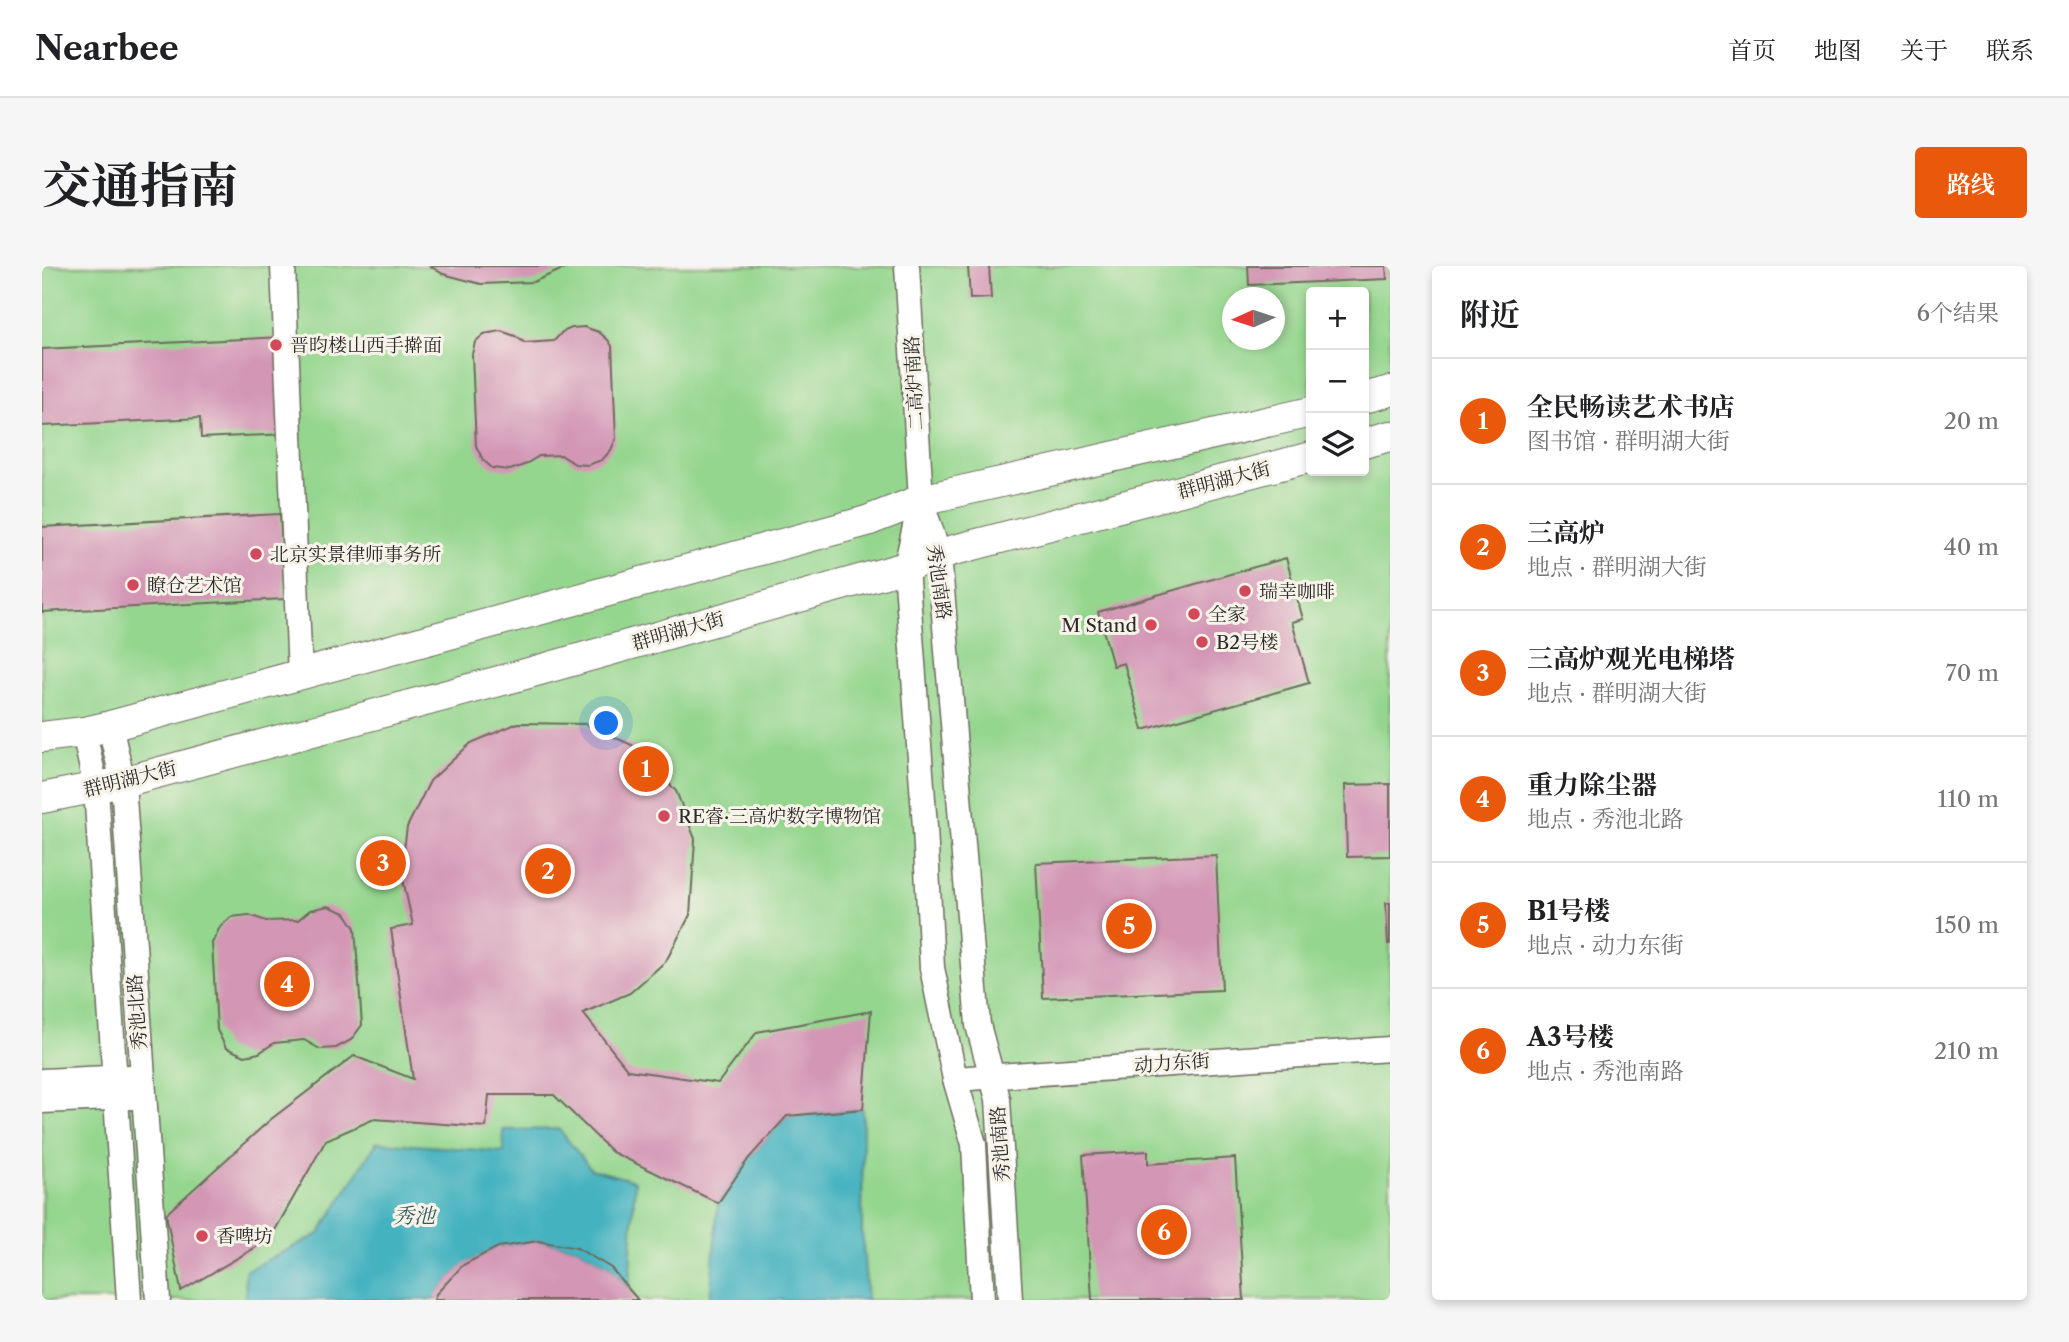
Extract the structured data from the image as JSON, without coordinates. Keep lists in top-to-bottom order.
{
  "streets": {
    "main road": ["群明湖大街"],
    "street": [
      "二高炉南路",
      "秀池南路",
      "秀池北路",
      "动力东街"
    ]
  },
  "crossings": [
    ["二高炉南路", "秀池南路"],
    ["群明湖大街", "秀池南路"],
    ["群明湖大街", "秀池北路"],
    ["秀池南路", "动力东街"]
  ],
  "water": ["秀池"],
  "places": [
    "晋昀楼山西手擀面",
    "北京实景律师事务所",
    "瞭仓艺术馆",
    "瑞幸咖啡",
    "全家",
    "M Stand",
    "B2号楼",
    "RE睿·三高炉数字博物馆",
    "香啤坊"
  ],
  "north": "left",
  "page": {
    "header": "Nearbee",
    "nav": [
      "首页",
      "地图",
      "关于",
      "联系"
    ],
    "title": "交通指南",
    "buttons": "路线",
    "heading": ["附近", "6个结果"],
    "map_buttons": ["+", "−"],
    "list": [
      {
        "mark": "1",
        "name": "全民畅读艺术书店",
        "note": "图书馆 · 群明湖大街",
        "value": "20 m"
      },
      {
        "mark": "2",
        "name": "三高炉",
        "note": "地点 · 群明湖大街",
        "value": "40 m"
      },
      {
        "mark": "3",
        "name": "三高炉观光电梯塔",
        "note": "地点 · 群明湖大街",
        "value": "70 m"
      },
      {
        "mark": "4",
        "name": "重力除尘器",
        "note": "地点 · 秀池北路",
        "value": "110 m"
      },
      {
        "mark": "5",
        "name": "B1号楼",
        "note": "地点 · 动力东街",
        "value": "150 m"
      },
      {
        "mark": "6",
        "name": "A3号楼",
        "note": "地点 · 秀池南路",
        "value": "210 m"
      }
    ],
    "pins": [
      "1",
      "3",
      "2",
      "5",
      "4",
      "6"
    ]
  }
}
